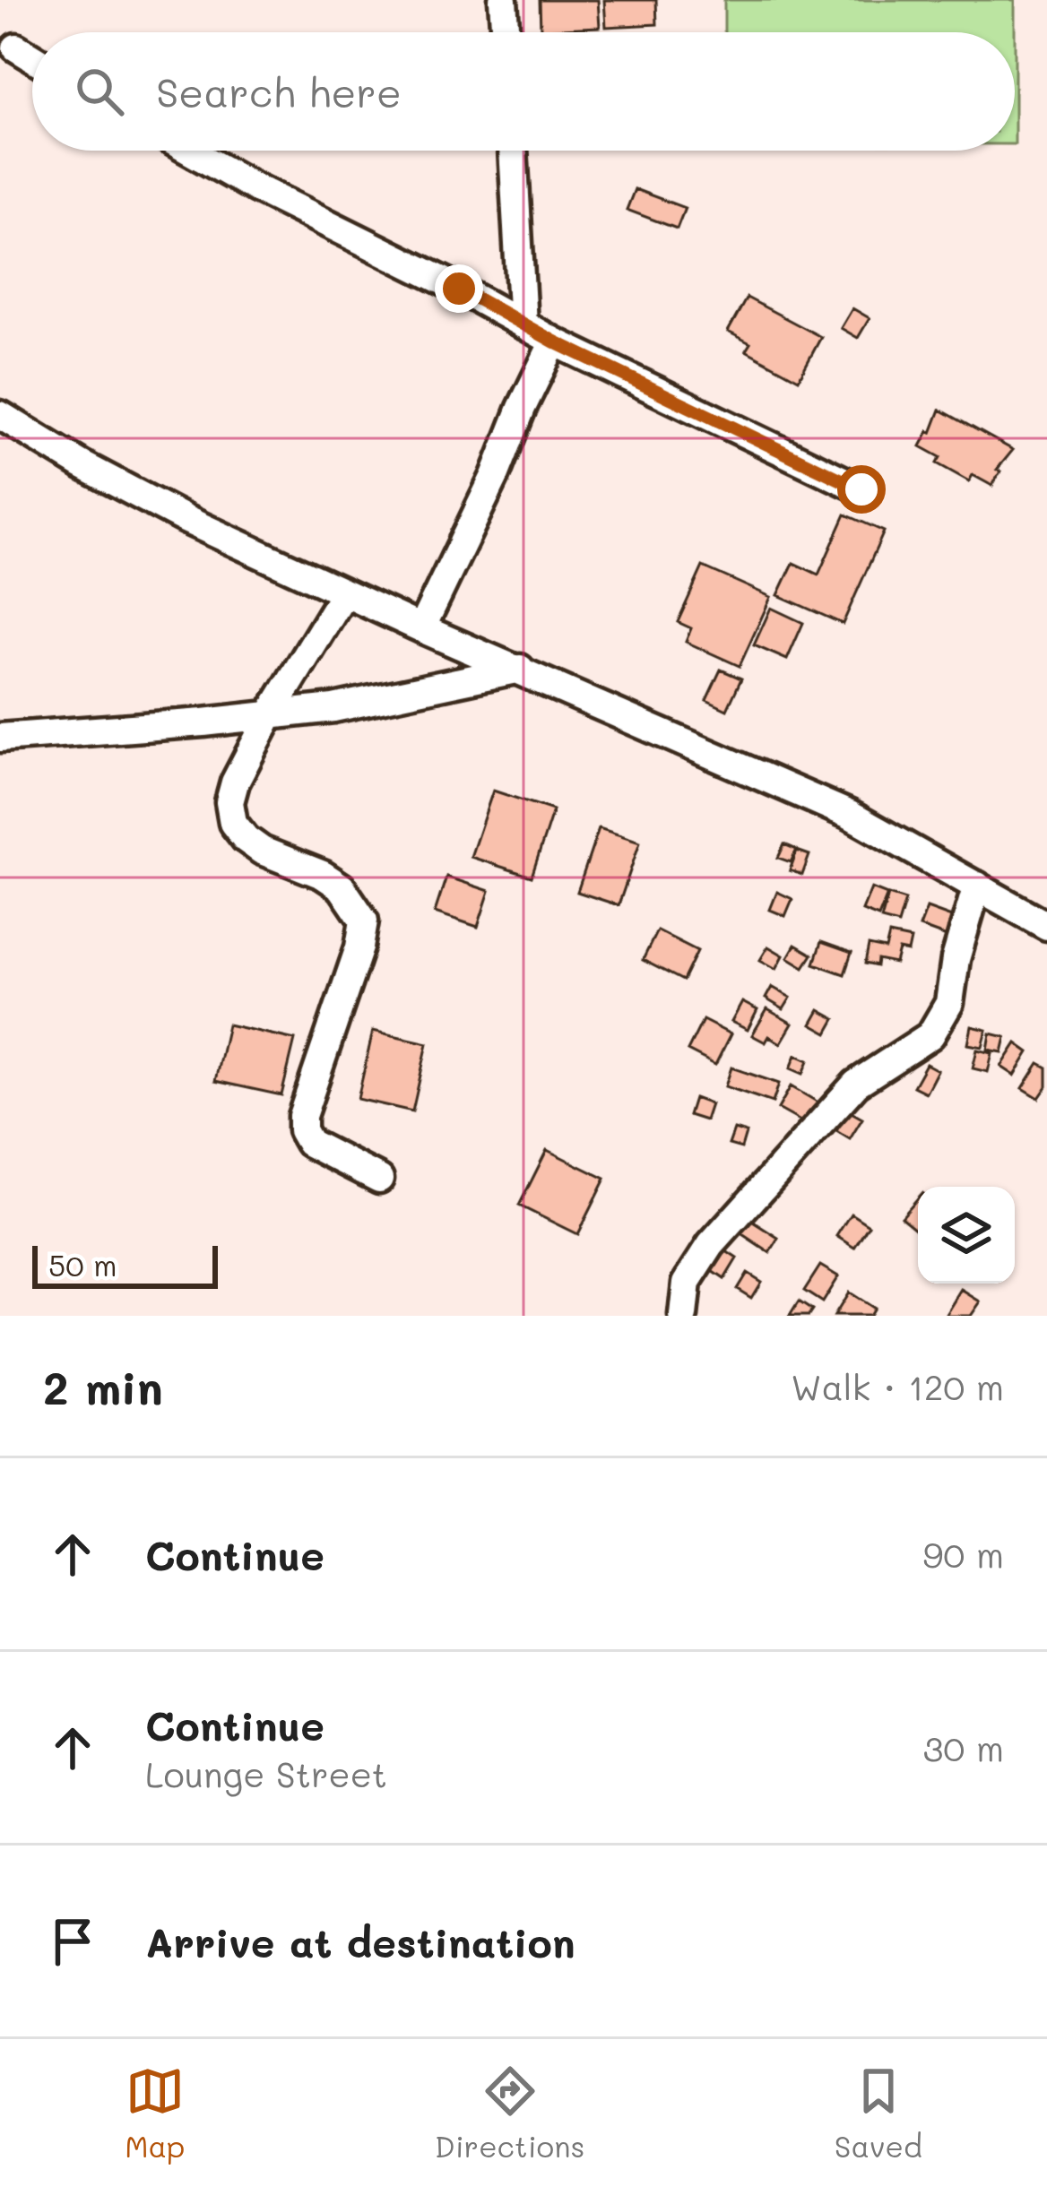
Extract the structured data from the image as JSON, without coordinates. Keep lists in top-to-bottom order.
{
  "scale_bar": "50 m",
  "page": {
    "search": "Search here",
    "scale": "50 m",
    "heading": ["2 min", "Walk · 120 m"],
    "list": [
      ["Continue", "90 m"],
      ["Continue", "Lounge Street", "30 m"],
      "Arrive at destination"
    ],
    "nav": ["Map", "Directions", "Saved"]
  }
}
